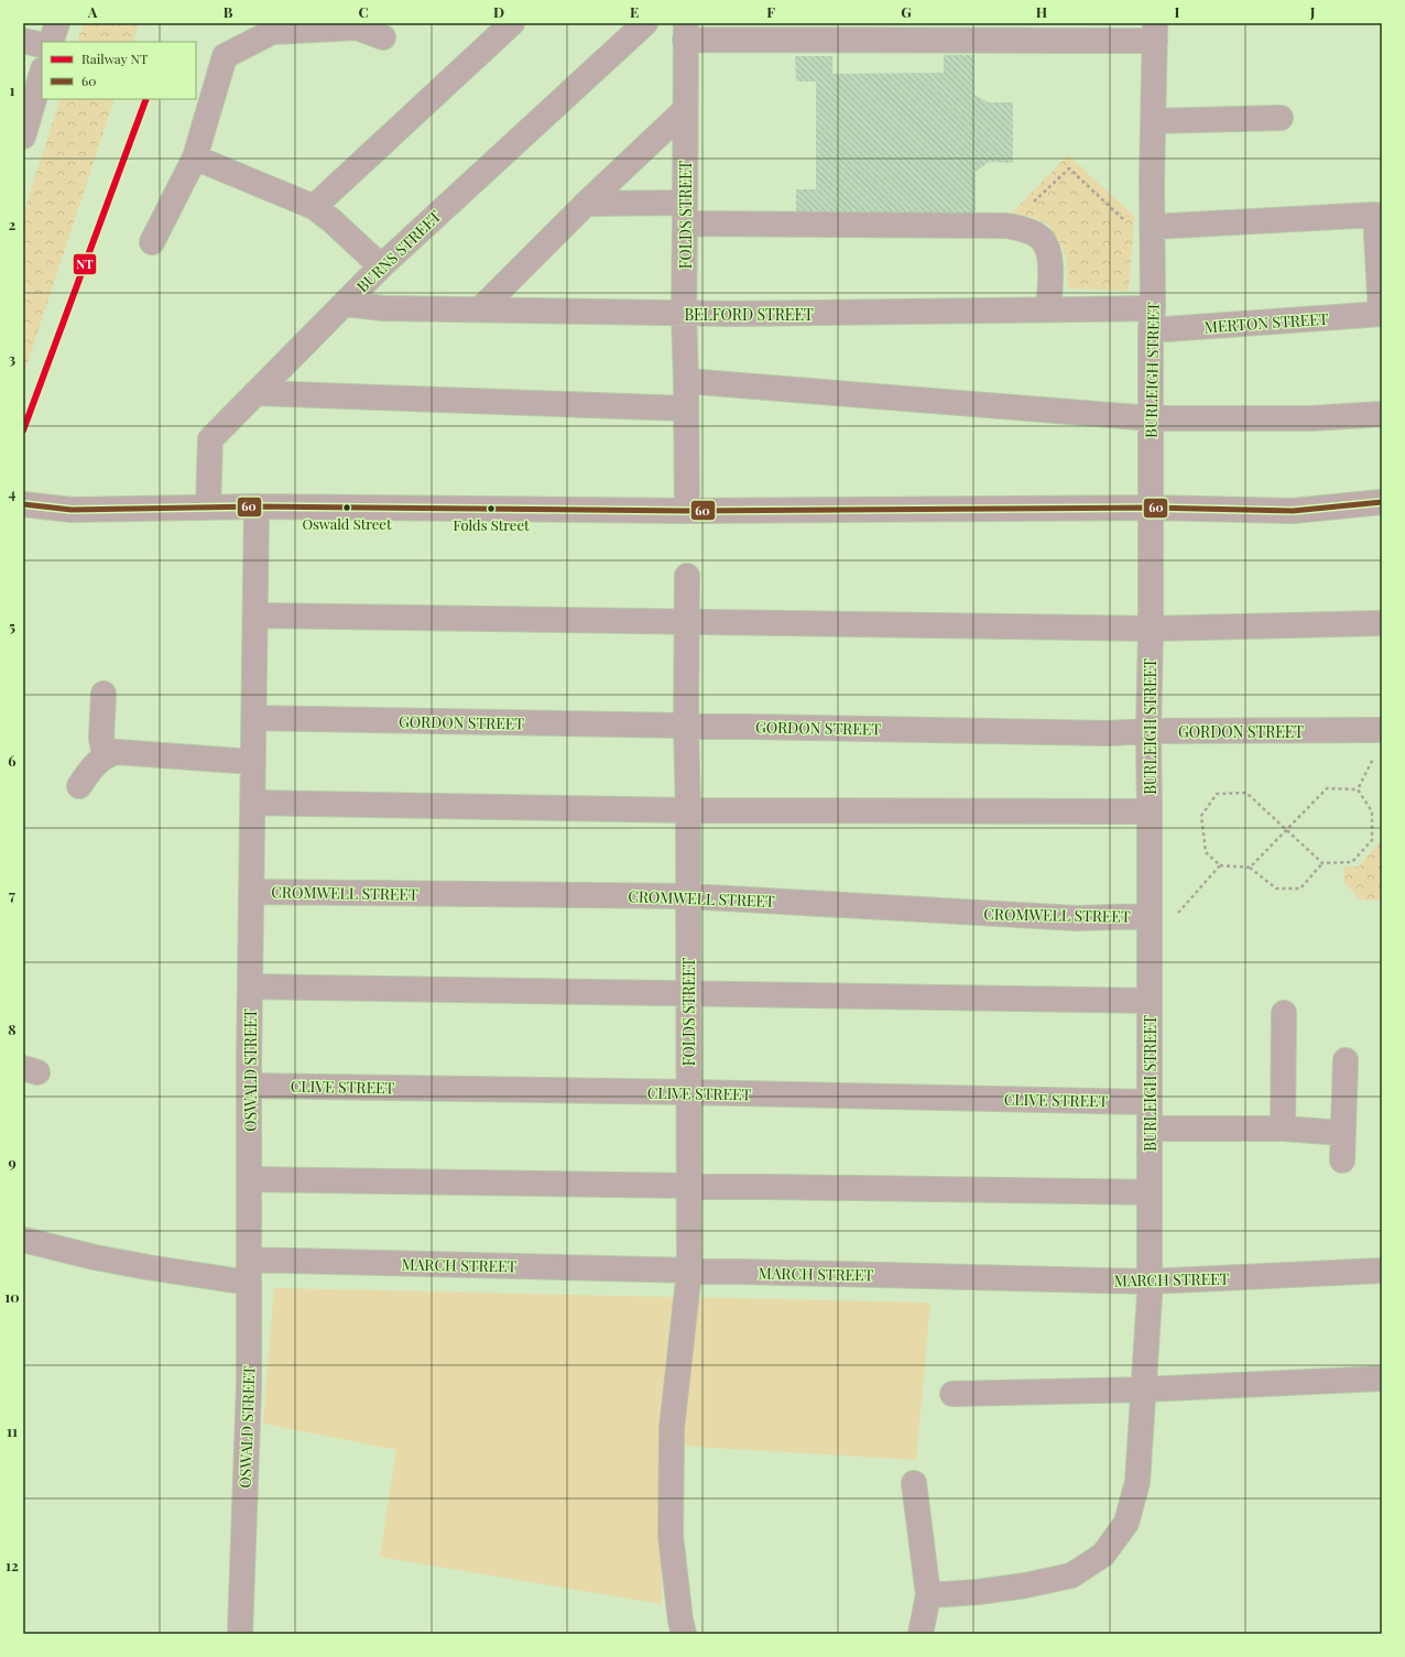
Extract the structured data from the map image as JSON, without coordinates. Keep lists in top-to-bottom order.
{
  "streets": {
    "street": [
      "FOLDS STREET",
      "BURNS STREET",
      "BELFORD STREET",
      "MERTON STREET",
      "BURLEIGH STREET",
      "GORDON STREET",
      "CROMWELL STREET",
      "OSWALD STREET",
      "CLIVE STREET",
      "MARCH STREET"
    ]
  },
  "crossings": [
    ["FOLDS STREET", "BELFORD STREET"],
    ["FOLDS STREET", "GORDON STREET"],
    ["FOLDS STREET", "CROMWELL STREET"],
    ["FOLDS STREET", "CLIVE STREET"],
    ["FOLDS STREET", "MARCH STREET"],
    ["BURNS STREET", "BELFORD STREET"],
    ["BELFORD STREET", "MERTON STREET"],
    ["BELFORD STREET", "BURLEIGH STREET"],
    ["MERTON STREET", "BURLEIGH STREET"],
    ["BURLEIGH STREET", "GORDON STREET"],
    ["BURLEIGH STREET", "CROMWELL STREET"],
    ["BURLEIGH STREET", "CLIVE STREET"],
    ["BURLEIGH STREET", "MARCH STREET"],
    ["GORDON STREET", "OSWALD STREET"],
    ["CROMWELL STREET", "OSWALD STREET"],
    ["OSWALD STREET", "CLIVE STREET"],
    ["OSWALD STREET", "MARCH STREET"]
  ],
  "places": ["Oswald Street", "Folds Street"],
  "lines": ["rail line NT", "transit line 60"],
  "legend": ["Railway NT", "60"],
  "grid": {
    "columns": [
      "A",
      "B",
      "C",
      "D",
      "E",
      "F",
      "G",
      "H",
      "I",
      "J"
    ],
    "rows": [
      "1",
      "2",
      "3",
      "4",
      "5",
      "6",
      "7",
      "8",
      "9",
      "10",
      "11",
      "12"
    ]
  }
}
